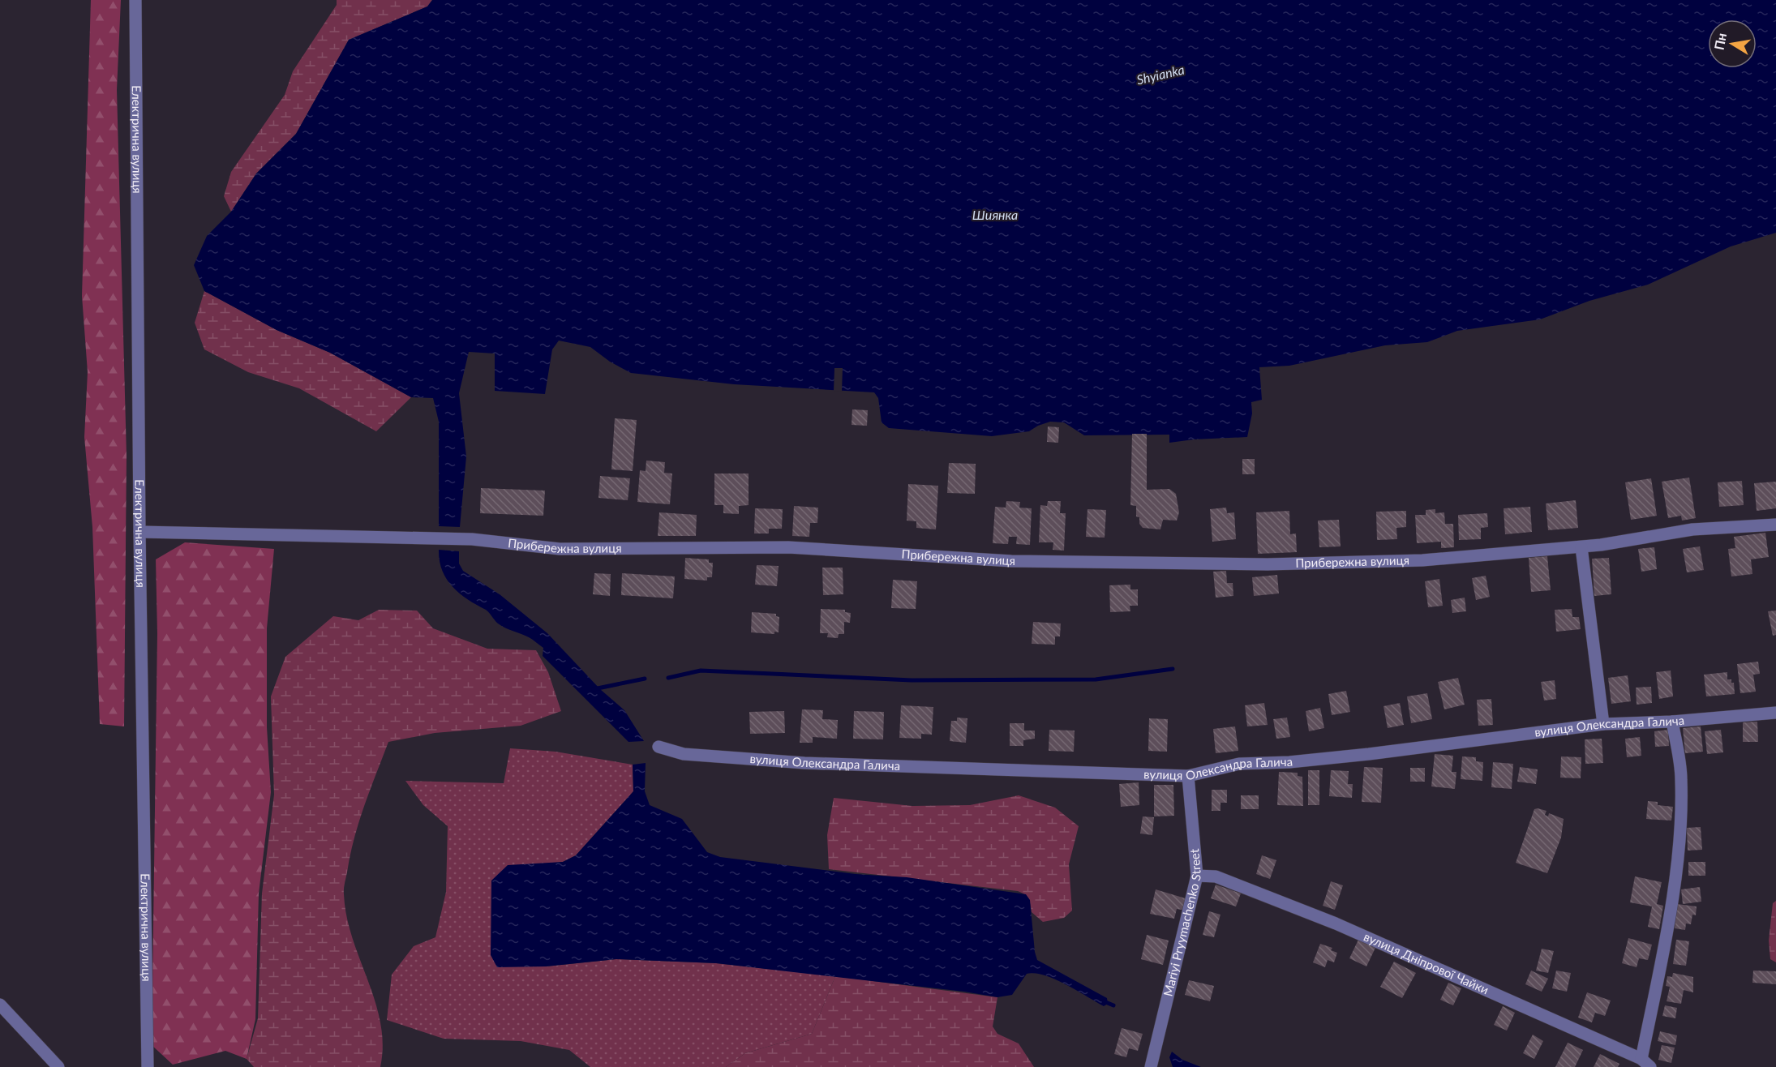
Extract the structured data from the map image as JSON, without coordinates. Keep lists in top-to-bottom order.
{
  "streets": {
    "street": [
      "Електрична вулиця",
      "Прибережна вулиця",
      "вулиця Олександра Галича",
      "Mariyi Pryymachenko Street",
      "вулиця Дніпрової Чайки"
    ]
  },
  "crossings": [
    ["Електрична вулиця", "Прибережна вулиця"],
    ["вулиця Олександра Галича", "Mariyi Pryymachenko Street"],
    ["Mariyi Pryymachenko Street", "вулиця Дніпрової Чайки"]
  ],
  "water": ["Shyianka", "Шиянка"],
  "north": "left"
}
